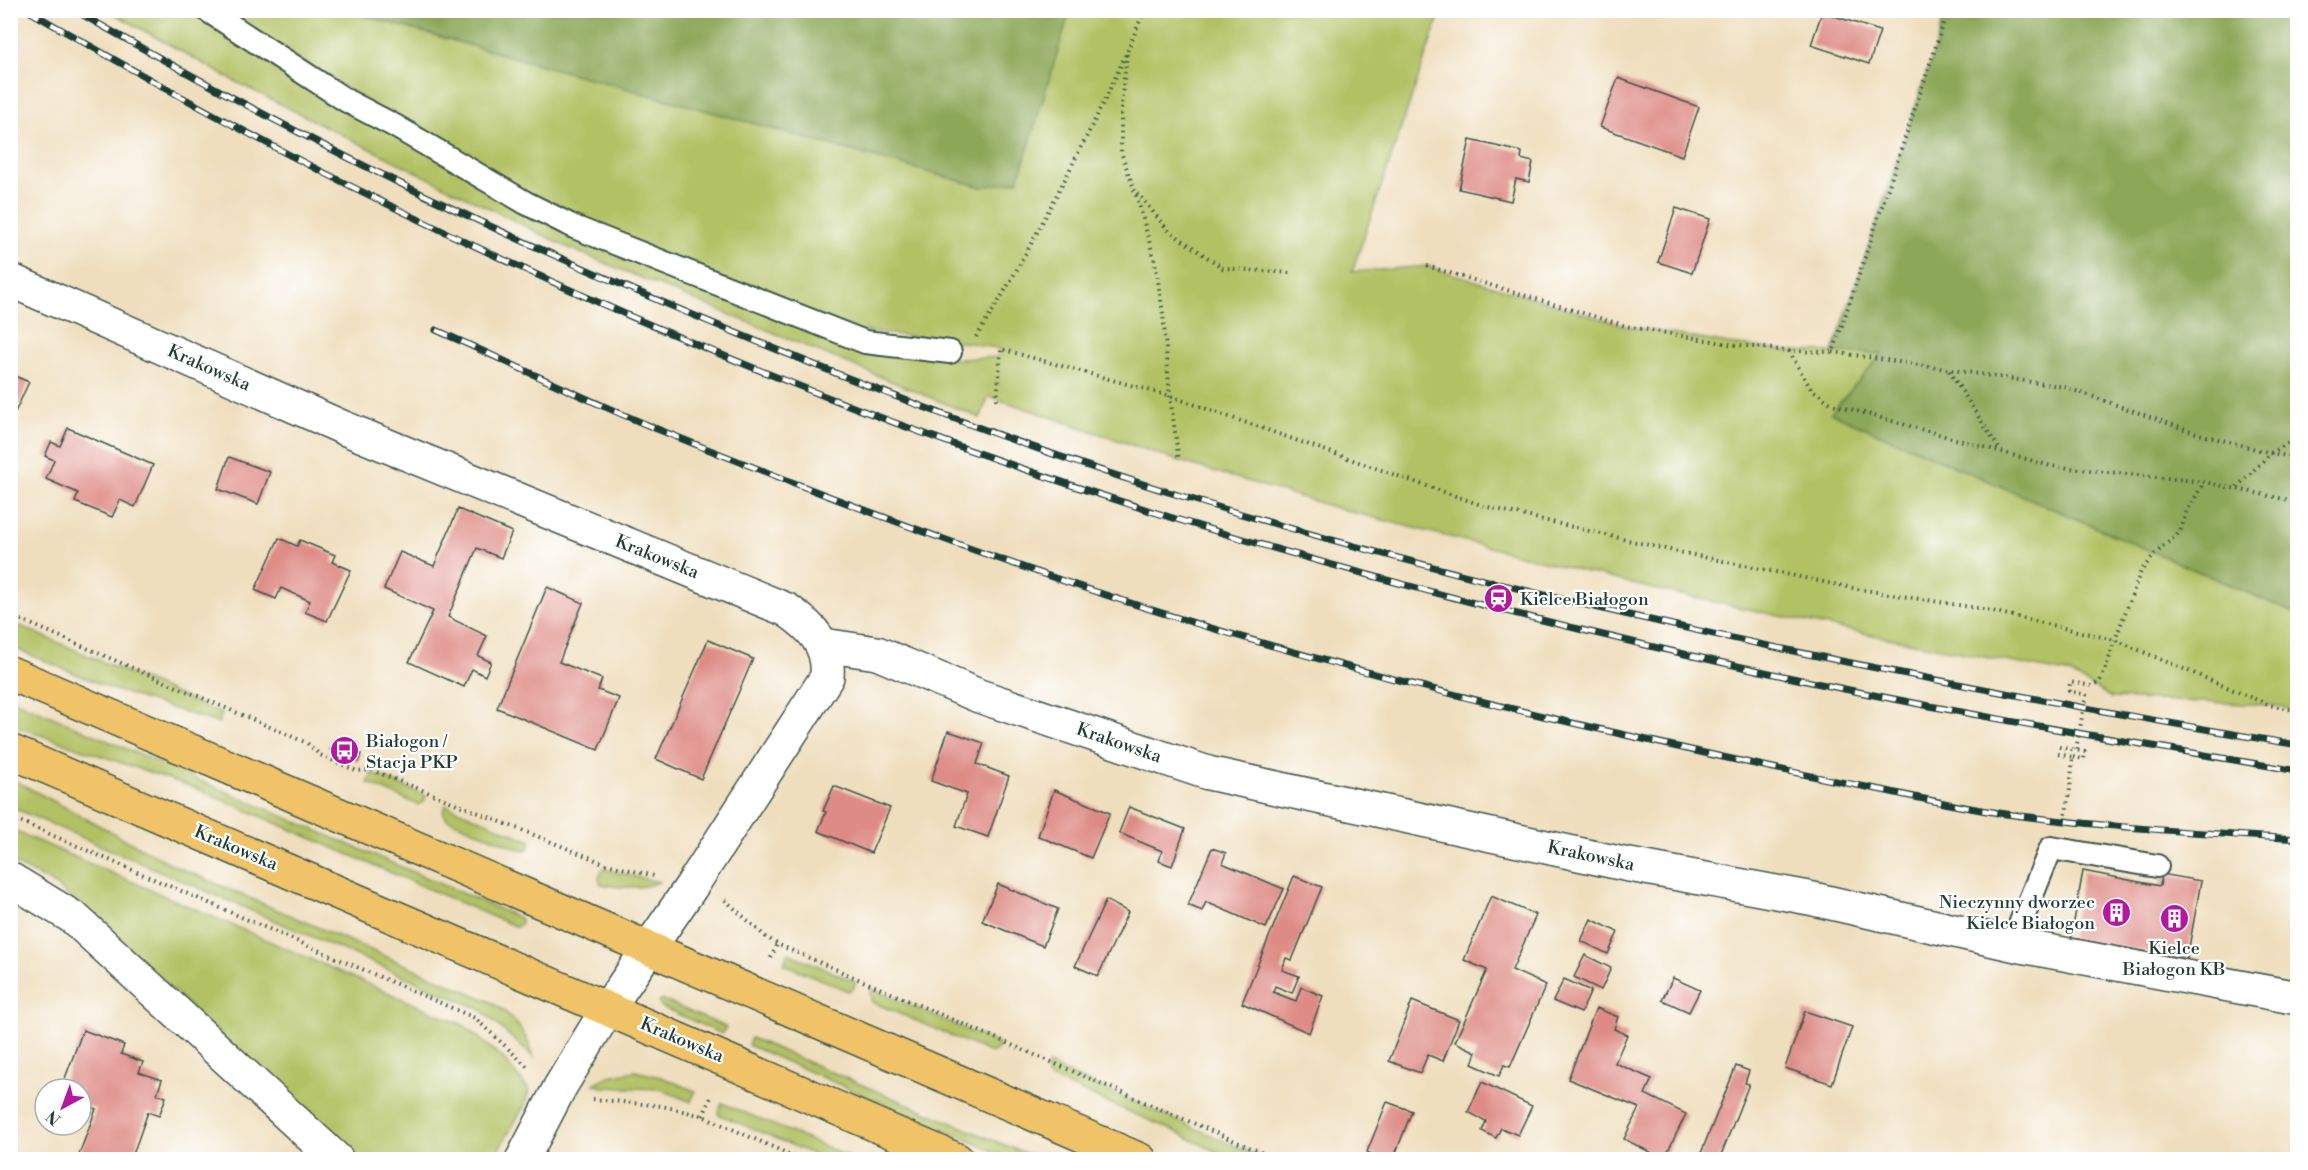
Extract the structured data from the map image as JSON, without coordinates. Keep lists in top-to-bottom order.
{
  "streets": {
    "main road": ["Krakowska"]
  },
  "places": {
    "station": ["Kielce Białogon"],
    "bus stop": ["Białogon / Stacja PKP"],
    "building": ["Nieczynny dworzec Kielce Białogon", "Kielce Białogon KB"]
  },
  "north": "bottom left"
}
